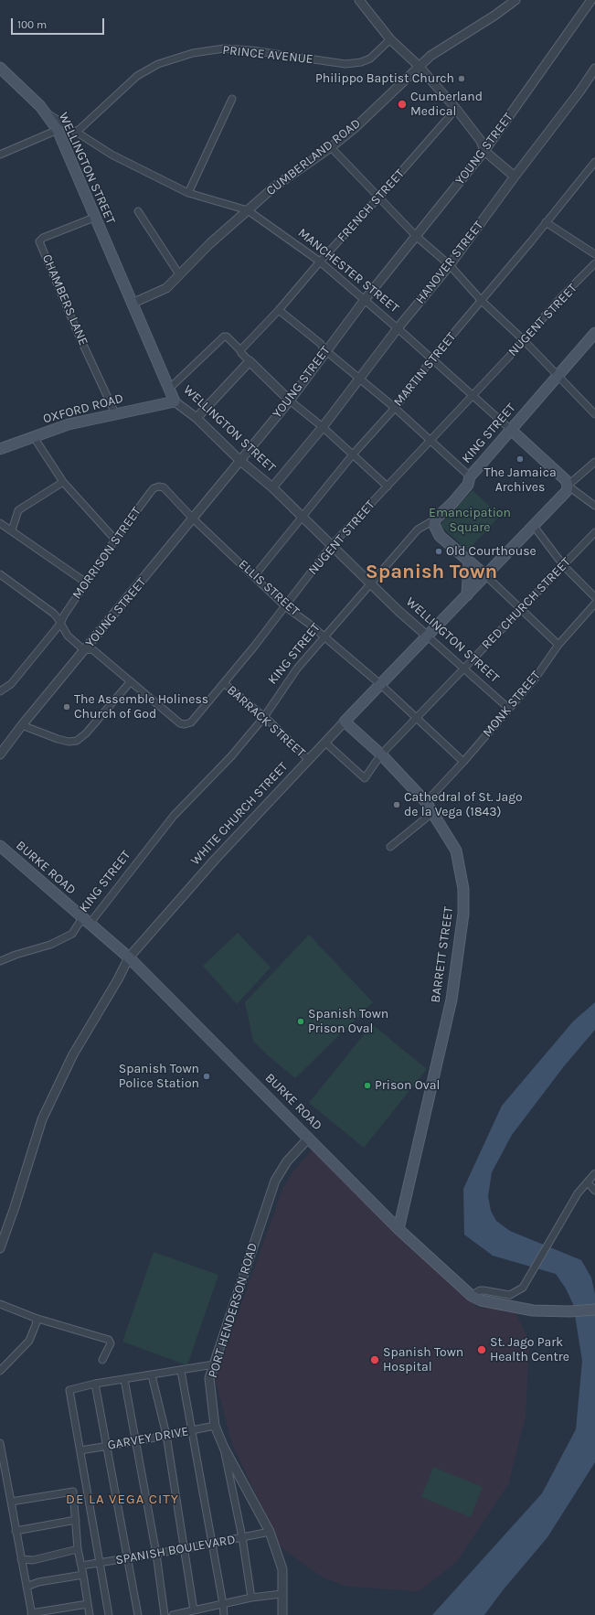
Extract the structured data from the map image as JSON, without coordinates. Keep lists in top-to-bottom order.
{
  "streets": {
    "main road": [
      "WELLINGTON STREET",
      "MANCHESTER STREET",
      "OXFORD ROAD",
      "KING STREET",
      "WHITE CHURCH STREET",
      "BURKE ROAD",
      "BARRETT STREET"
    ],
    "street": [
      "PRINCE AVENUE",
      "YOUNG STREET",
      "CUMBERLAND ROAD",
      "FRENCH STREET",
      "HANOVER STREET",
      "CHAMBERS LANE",
      "NUGENT STREET",
      "MARTIN STREET",
      "MORRISON STREET",
      "ELLIS STREET",
      "RED CHURCH STREET",
      "MONK STREET",
      "BARRACK STREET",
      "PORT HENDERSON ROAD",
      "GARVEY DRIVE",
      "SPANISH BOULEVARD"
    ]
  },
  "crossings": [
    ["PRINCE AVENUE", "MANCHESTER STREET"],
    ["YOUNG STREET", "WELLINGTON STREET"],
    ["YOUNG STREET", "MANCHESTER STREET"],
    ["YOUNG STREET", "NUGENT STREET"],
    ["YOUNG STREET", "ELLIS STREET"],
    ["CUMBERLAND ROAD", "WELLINGTON STREET"],
    ["CUMBERLAND ROAD", "MANCHESTER STREET"],
    ["WELLINGTON STREET", "HANOVER STREET"],
    ["WELLINGTON STREET", "MANCHESTER STREET"],
    ["WELLINGTON STREET", "CHAMBERS LANE"],
    ["WELLINGTON STREET", "NUGENT STREET"],
    ["WELLINGTON STREET", "MARTIN STREET"],
    ["WELLINGTON STREET", "OXFORD ROAD"],
    ["WELLINGTON STREET", "KING STREET"],
    ["WELLINGTON STREET", "RED CHURCH STREET"],
    ["WELLINGTON STREET", "MONK STREET"],
    ["WELLINGTON STREET", "WHITE CHURCH STREET"],
    ["FRENCH STREET", "MANCHESTER STREET"],
    ["HANOVER STREET", "MANCHESTER STREET"],
    ["MANCHESTER STREET", "NUGENT STREET"],
    ["MANCHESTER STREET", "MARTIN STREET"],
    ["MANCHESTER STREET", "KING STREET"],
    ["MANCHESTER STREET", "WHITE CHURCH STREET"],
    ["CHAMBERS LANE", "OXFORD ROAD"],
    ["NUGENT STREET", "ELLIS STREET"],
    ["NUGENT STREET", "BARRACK STREET"],
    ["MARTIN STREET", "ELLIS STREET"],
    ["KING STREET", "ELLIS STREET"],
    ["KING STREET", "BARRACK STREET"],
    ["KING STREET", "BURKE ROAD"],
    ["MORRISON STREET", "ELLIS STREET"],
    ["ELLIS STREET", "RED CHURCH STREET"],
    ["ELLIS STREET", "MONK STREET"],
    ["ELLIS STREET", "WHITE CHURCH STREET"],
    ["RED CHURCH STREET", "WHITE CHURCH STREET"],
    ["RED CHURCH STREET", "BARRETT STREET"],
    ["MONK STREET", "BARRETT STREET"],
    ["BARRACK STREET", "WHITE CHURCH STREET"],
    ["WHITE CHURCH STREET", "BURKE ROAD"],
    ["WHITE CHURCH STREET", "BARRETT STREET"],
    ["BURKE ROAD", "BARRETT STREET"],
    ["BURKE ROAD", "PORT HENDERSON ROAD"],
    ["PORT HENDERSON ROAD", "GARVEY DRIVE"],
    ["PORT HENDERSON ROAD", "SPANISH BOULEVARD"]
  ],
  "districts": ["Spanish Town", "DE LA VEGA CITY"],
  "parks": ["Emancipation Square"],
  "places": [
    "Philippo Baptist Church",
    "Cumberland Medical",
    "The Jamaica Archives",
    "Old Courthouse",
    "The Assemble Holiness Church of God",
    "Cathedral of St. Jago de la Vega (1843)",
    "Spanish Town Prison Oval",
    "Spanish Town Police Station",
    "Prison Oval",
    "St. Jago Park Health Centre",
    "Spanish Town Hospital"
  ],
  "scale_bar": "100 m"
}
